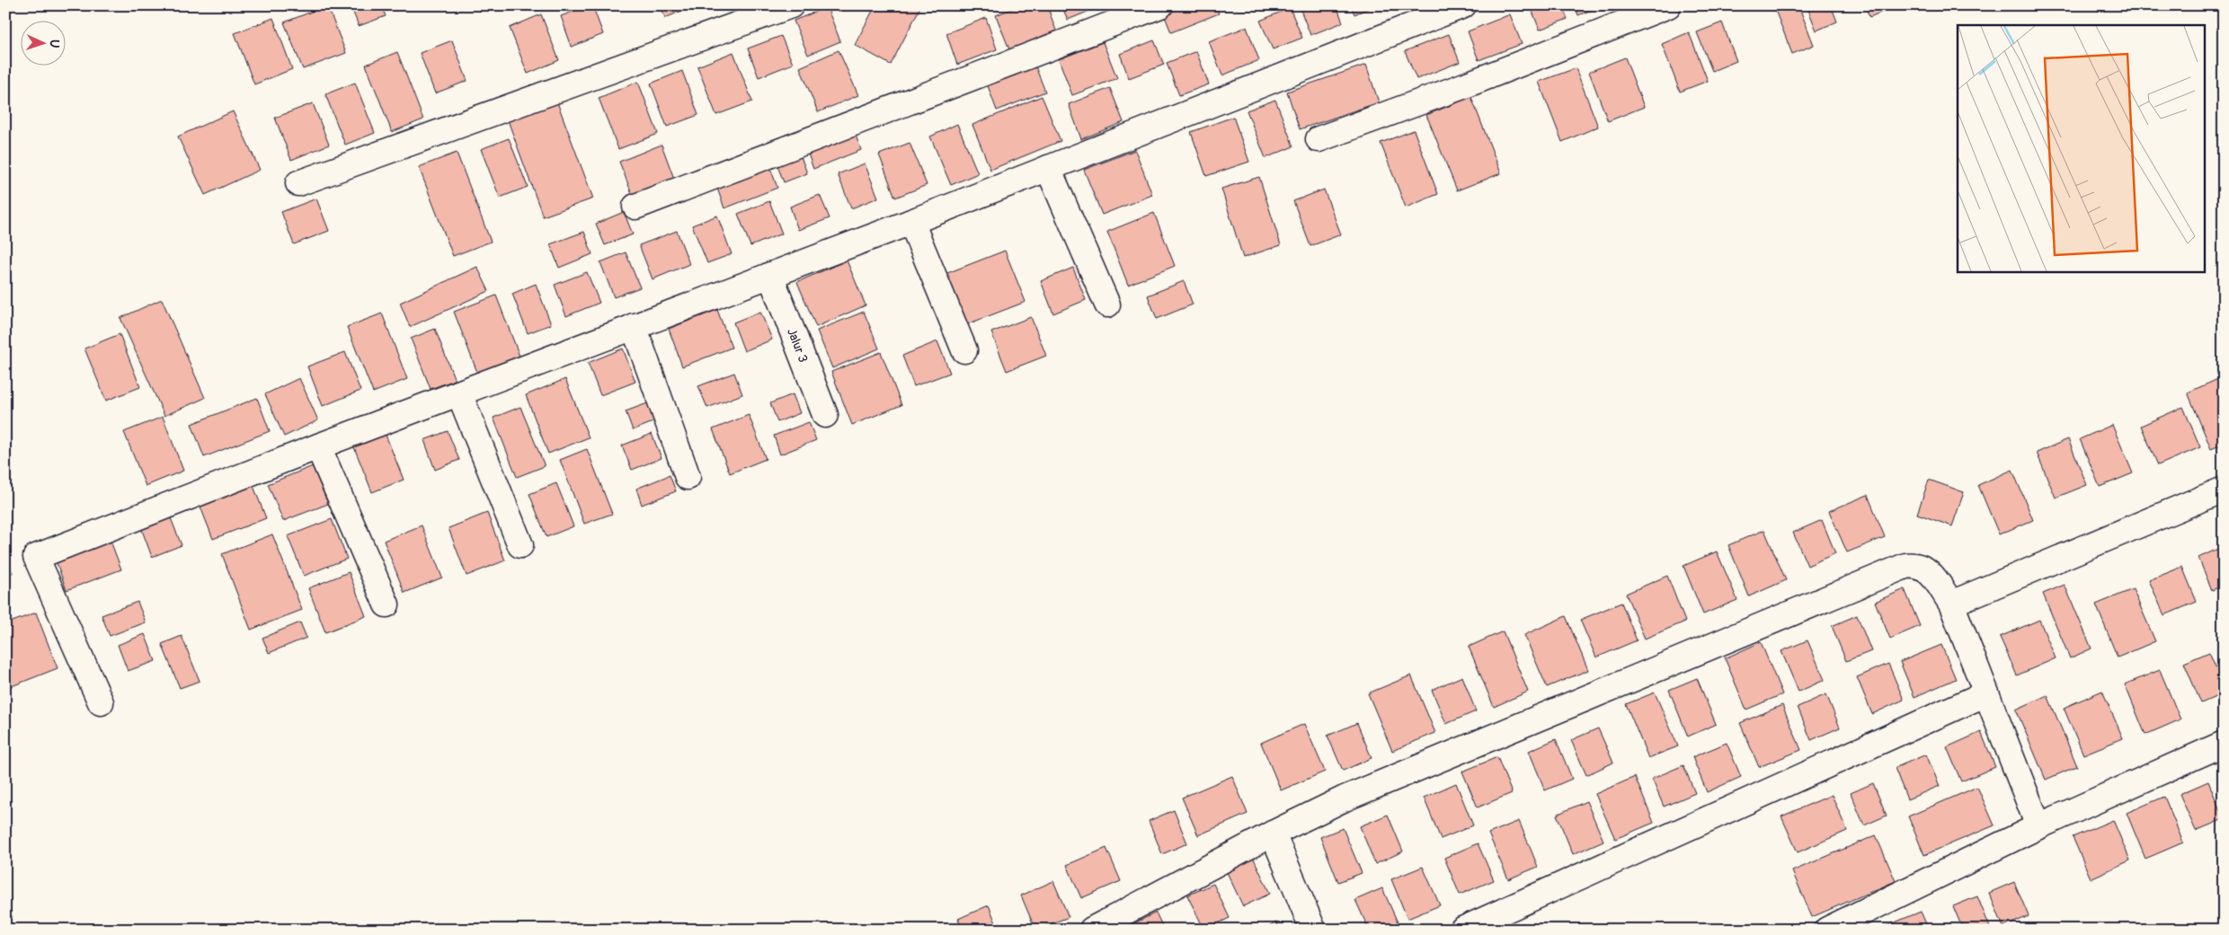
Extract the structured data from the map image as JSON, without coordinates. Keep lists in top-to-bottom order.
{
  "streets": {
    "street": ["Jalur 3"]
  },
  "north": "right"
}
